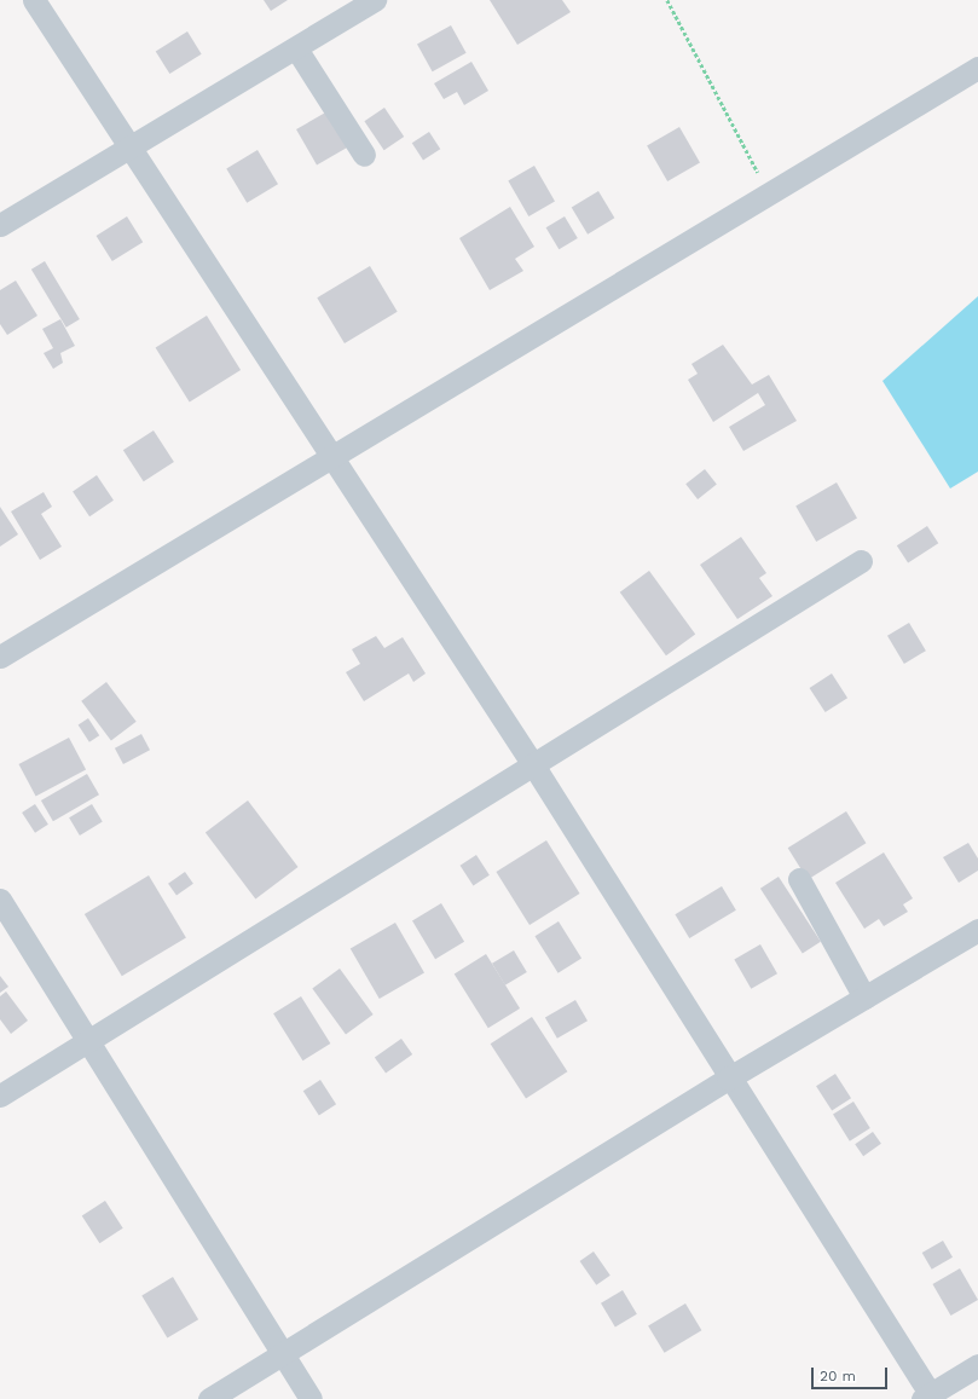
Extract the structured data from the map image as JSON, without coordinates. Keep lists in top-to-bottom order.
{
  "scale_bar": "20 m"
}
